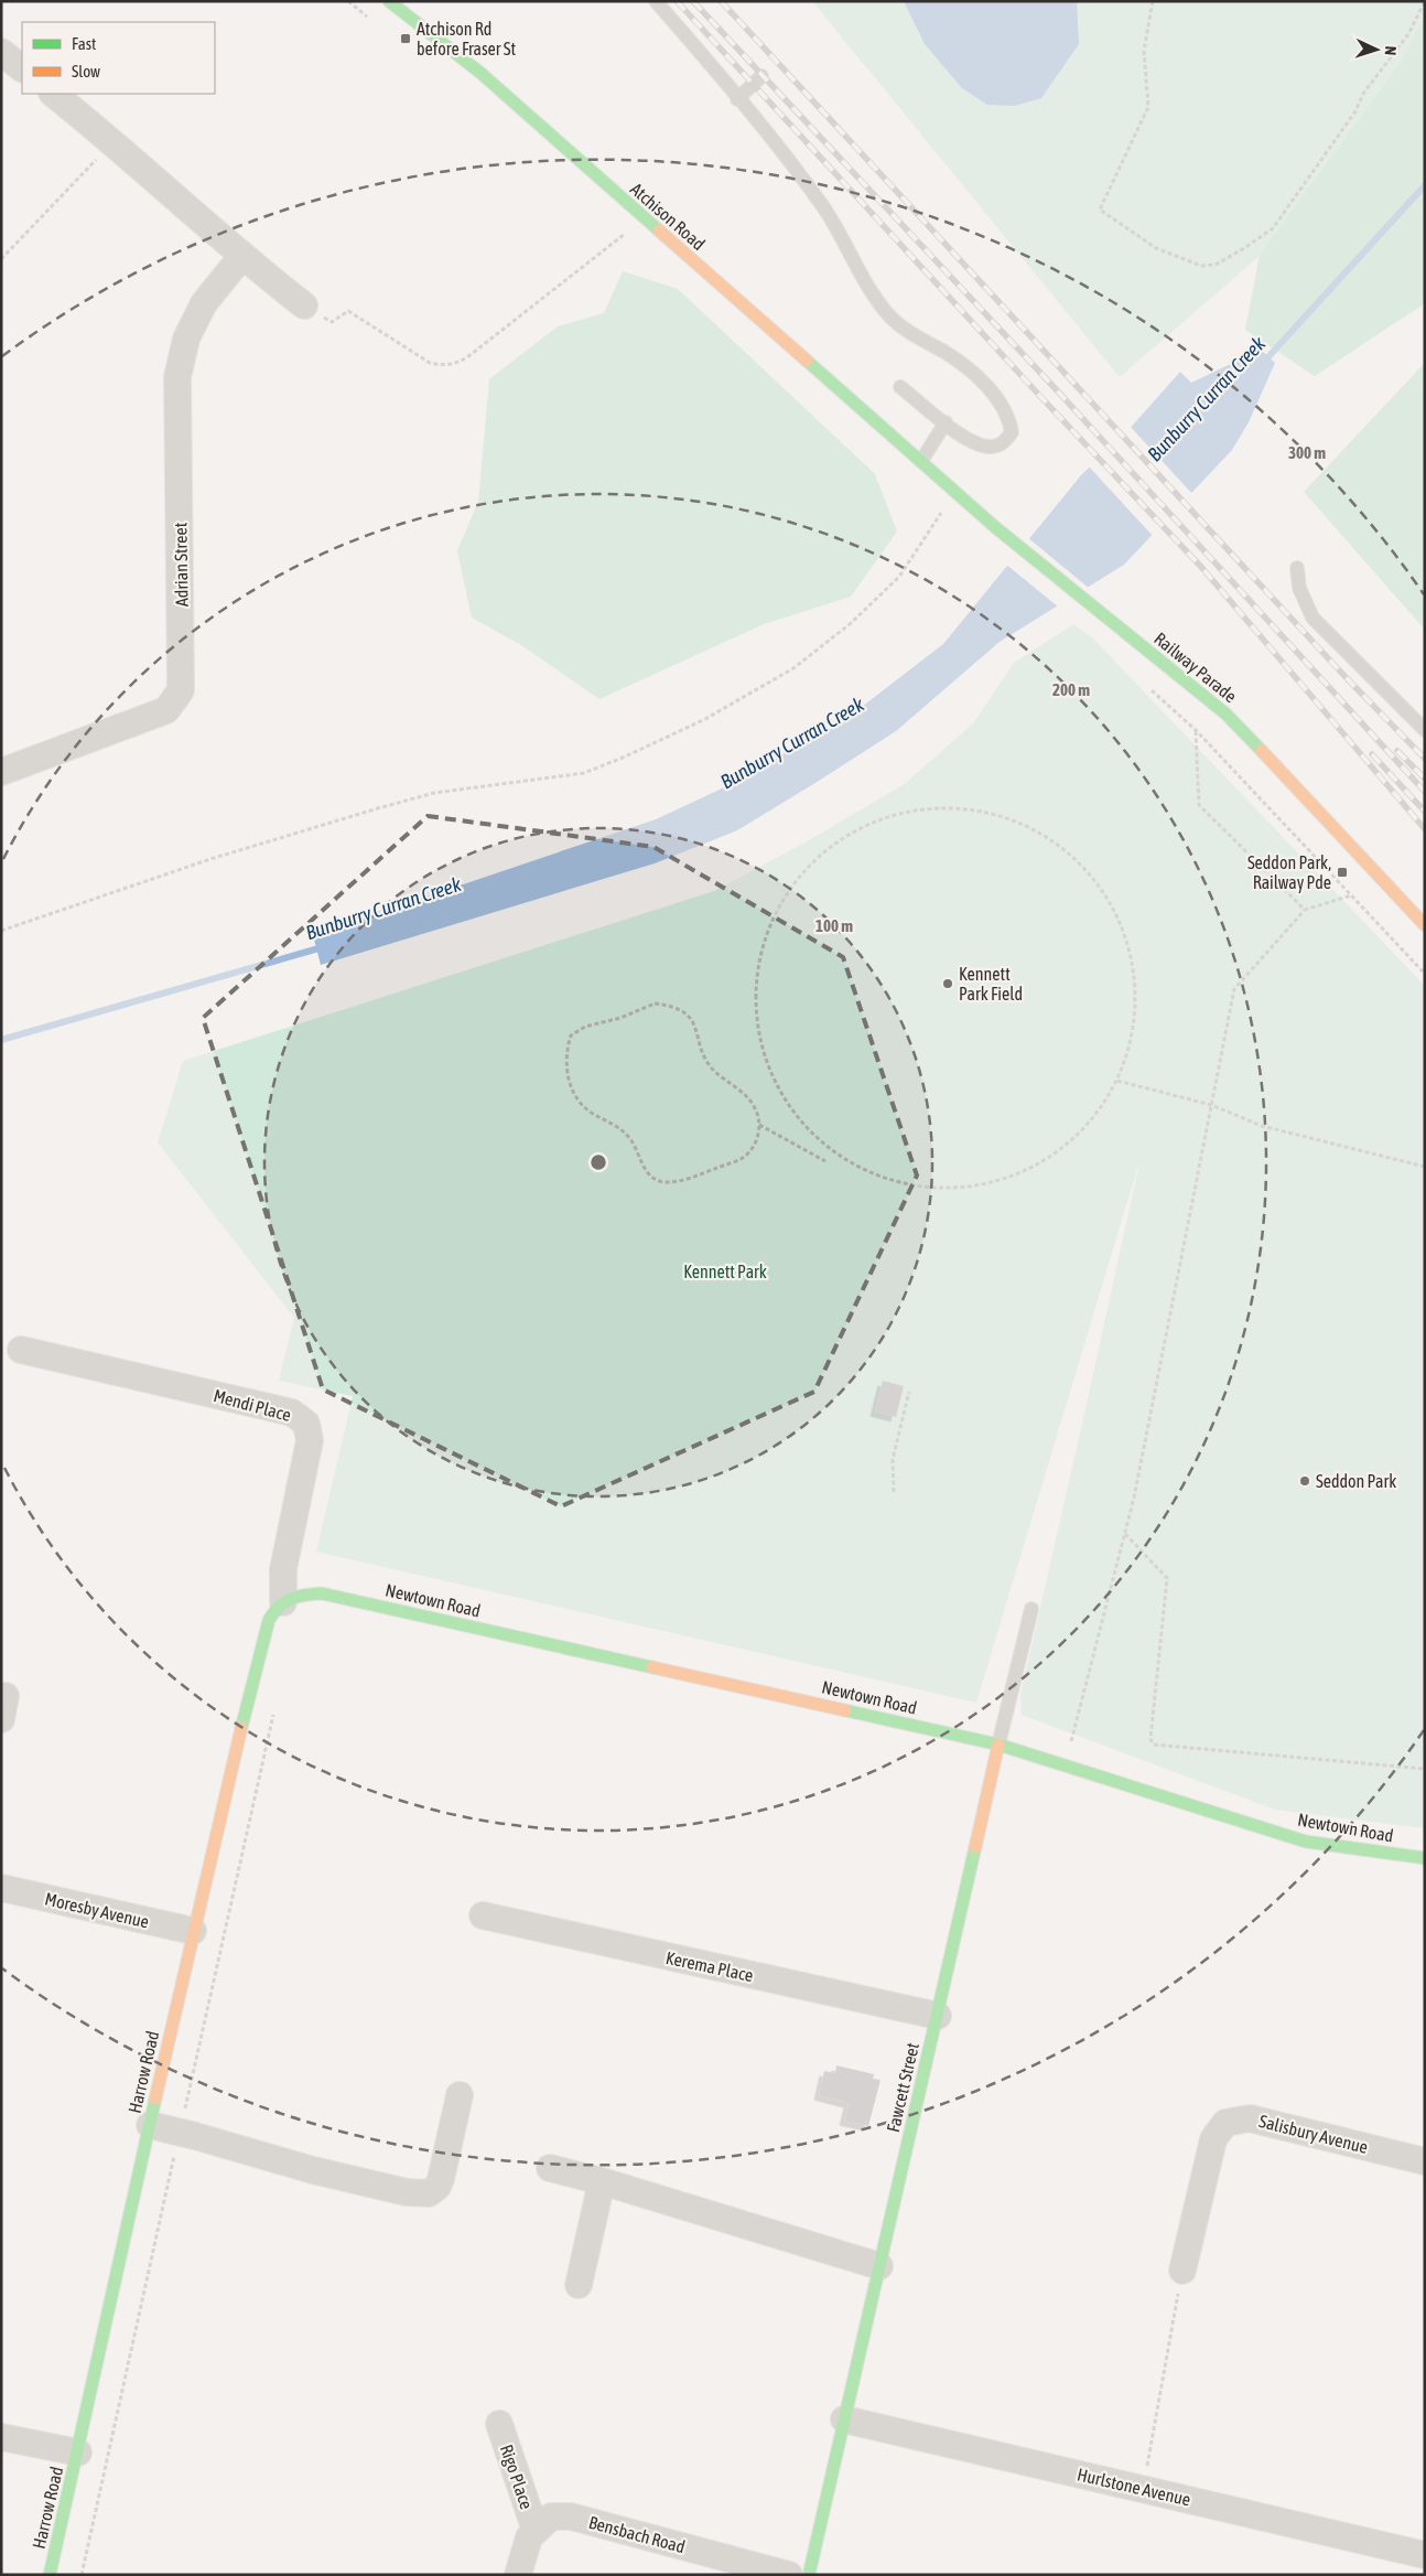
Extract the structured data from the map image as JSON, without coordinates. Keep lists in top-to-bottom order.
{
  "streets": {
    "street": [
      "Atchison Road",
      "Adrian Street",
      "Railway Parade",
      "Mendi Place",
      "Newtown Road",
      "Moresby Avenue",
      "Kerema Place",
      "Harrow Road",
      "Fawcett Street",
      "Salisbury Avenue",
      "Rigo Place",
      "Hurlstone Avenue",
      "Bensbach Road"
    ]
  },
  "crossings": [
    ["Atchison Road", "Railway Parade"],
    ["Mendi Place", "Newtown Road"],
    ["Mendi Place", "Harrow Road"],
    ["Newtown Road", "Harrow Road"],
    ["Newtown Road", "Fawcett Street"],
    ["Moresby Avenue", "Harrow Road"],
    ["Kerema Place", "Fawcett Street"],
    ["Fawcett Street", "Hurlstone Avenue"],
    ["Rigo Place", "Bensbach Road"]
  ],
  "water": ["Bunburry Curran Creek"],
  "parks": ["Kennett Park"],
  "places": {
    "transit": ["Atchison Rd before Fraser St", "Seddon Park, Railway Pde"],
    "other": ["Kennett Park Field", "Seddon Park"]
  },
  "legend": ["Fast", "Slow"],
  "north": "right",
  "rings": ["300 m", "200 m", "100 m"]
}
